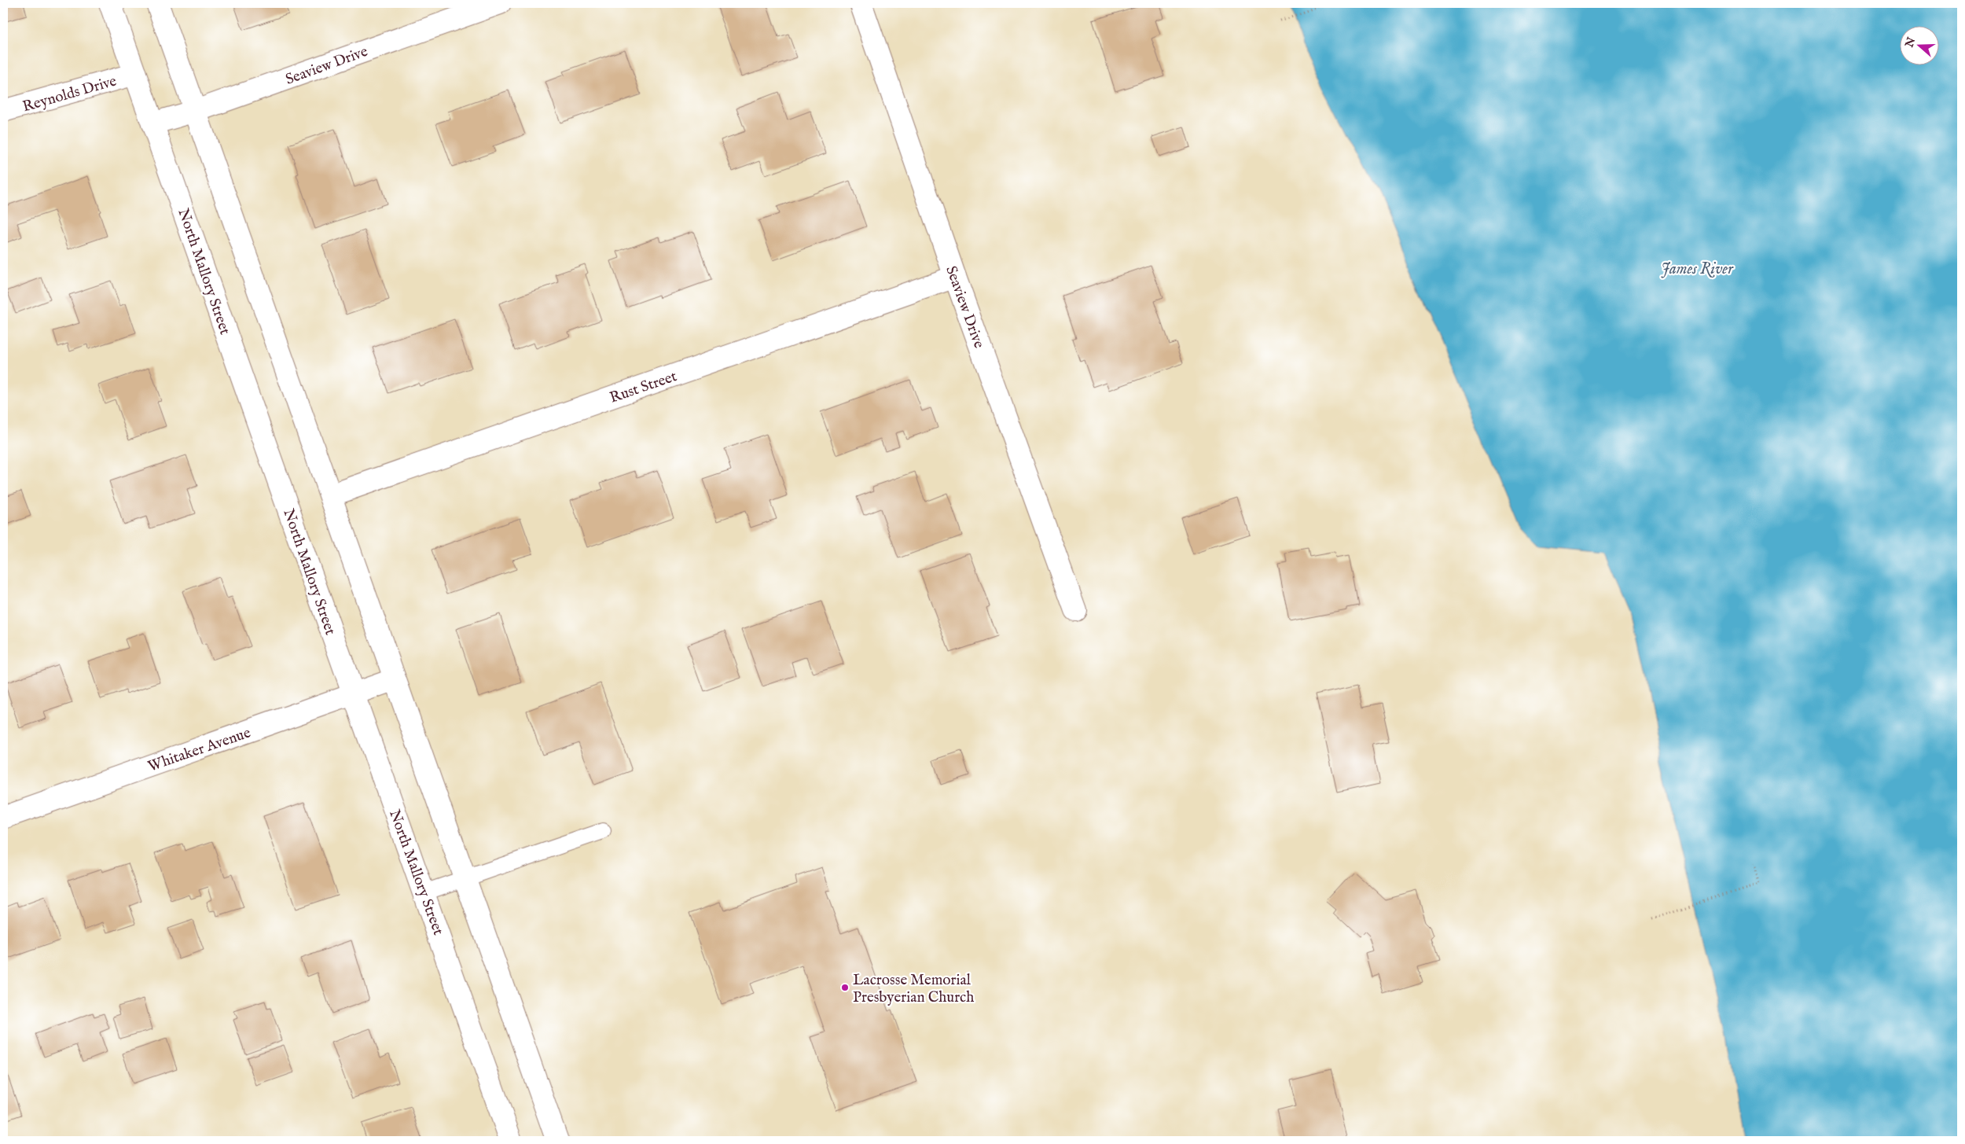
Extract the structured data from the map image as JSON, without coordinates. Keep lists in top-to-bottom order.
{
  "streets": {
    "main road": [
      "Seaview Drive",
      "Reynolds Drive",
      "North Mallory Street",
      "Rust Street",
      "Whitaker Avenue"
    ]
  },
  "crossings": [
    ["Seaview Drive", "North Mallory Street"],
    ["Seaview Drive", "Rust Street"],
    ["Reynolds Drive", "North Mallory Street"],
    ["North Mallory Street", "Whitaker Avenue"]
  ],
  "water": ["James River"],
  "places": ["Lacrosse Memorial Presbyerian Church"],
  "north": "left"
}
